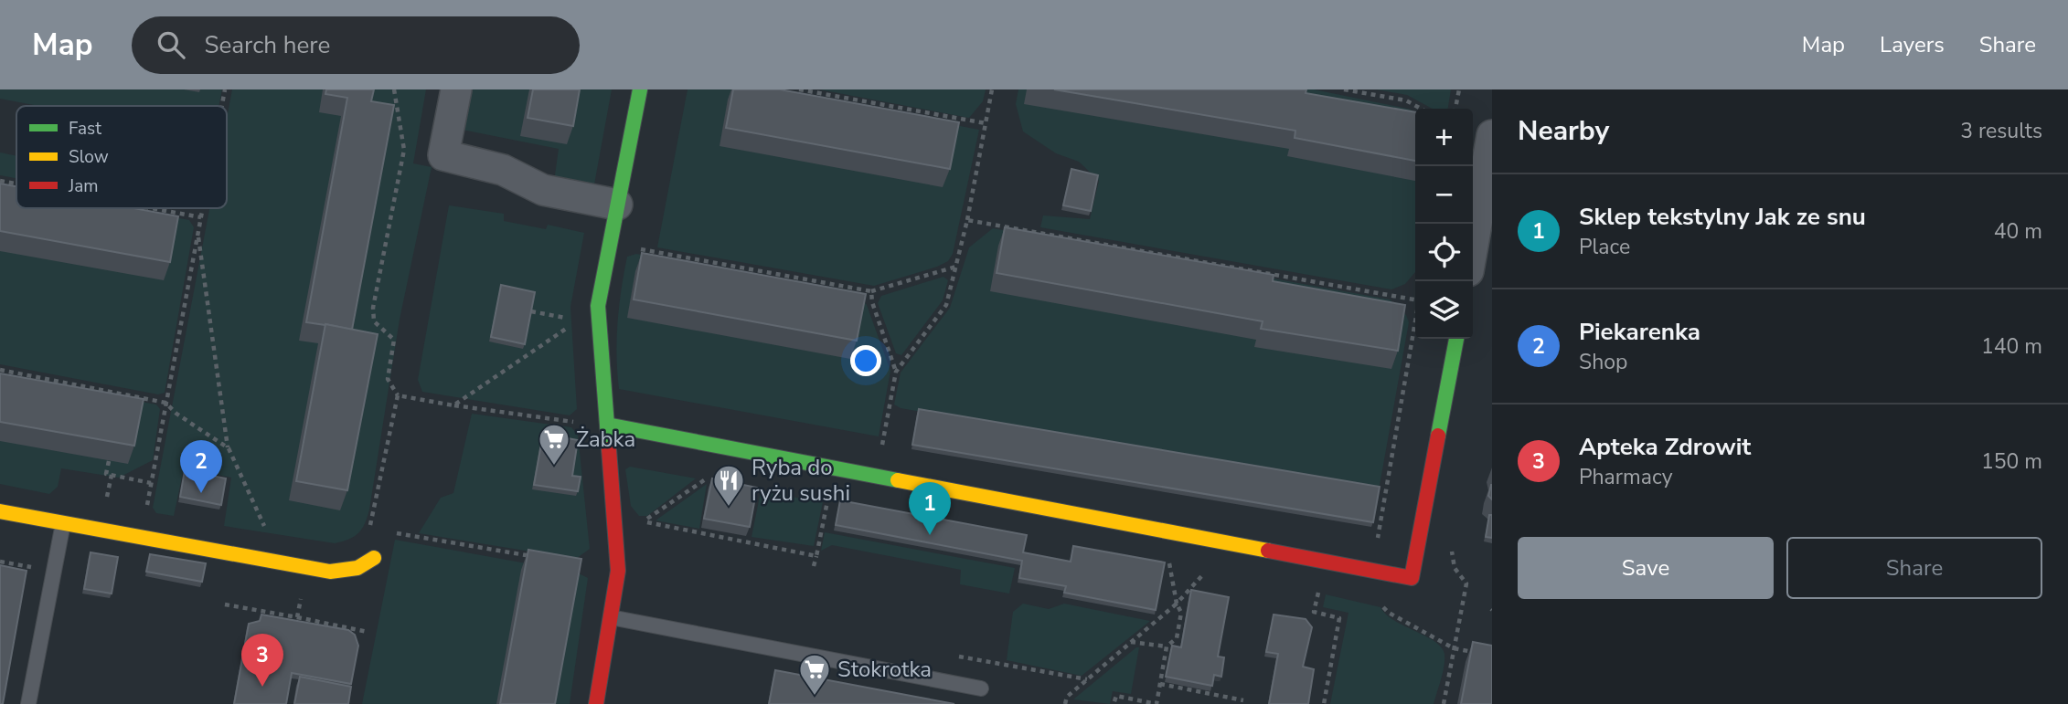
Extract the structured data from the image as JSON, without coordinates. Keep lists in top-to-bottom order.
{
  "places": {
    "supermarket": ["Żabka", "Stokrotka"],
    "restaurant": ["Ryba do ryżu sushi"]
  },
  "legend": ["Fast", "Slow", "Jam"],
  "page": {
    "header": "Map",
    "search": "Search here",
    "nav": ["Map", "Layers", "Share"],
    "heading": ["Nearby", "3 results"],
    "map_buttons": ["+", "−"],
    "list": [
      {
        "mark": "1",
        "name": "Sklep tekstylny Jak ze snu",
        "note": "Place",
        "value": "40 m"
      },
      {
        "mark": "2",
        "name": "Piekarenka",
        "note": "Shop",
        "value": "140 m"
      },
      {
        "mark": "3",
        "name": "Apteka Zdrowit",
        "note": "Pharmacy",
        "value": "150 m"
      }
    ],
    "pins": ["2", "1", "3"],
    "buttons": ["Save", "Share"]
  }
}
